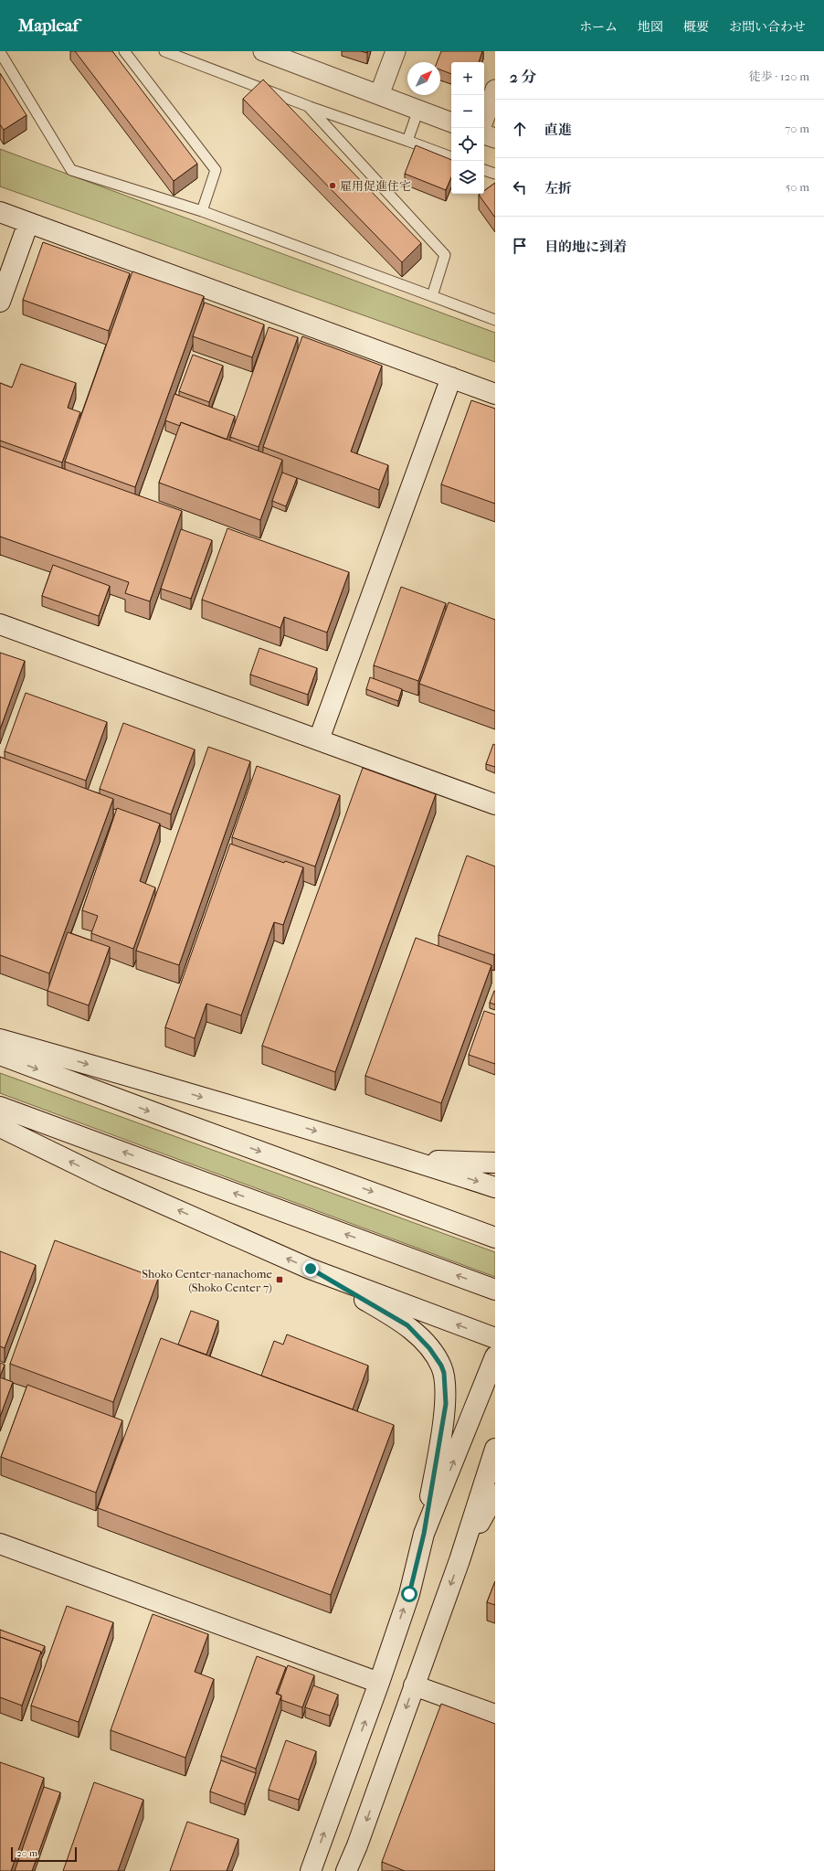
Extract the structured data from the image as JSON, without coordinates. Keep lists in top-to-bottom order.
{
  "places": {
    "other": ["雇用促進住宅"],
    "transit": ["Shoko Center-nanachome (Shoko Center 7)"]
  },
  "scale_bar": "20 m",
  "north": "top right",
  "page": {
    "header": "Mapleaf",
    "nav": [
      "ホーム",
      "地図",
      "概要",
      "お問い合わせ"
    ],
    "heading": ["2 分", "徒歩 · 120 m"],
    "map_buttons": ["+", "−"],
    "list": [
      ["直進", "70 m"],
      ["左折", "50 m"],
      "目的地に到着"
    ],
    "scale": "20 m"
  }
}
